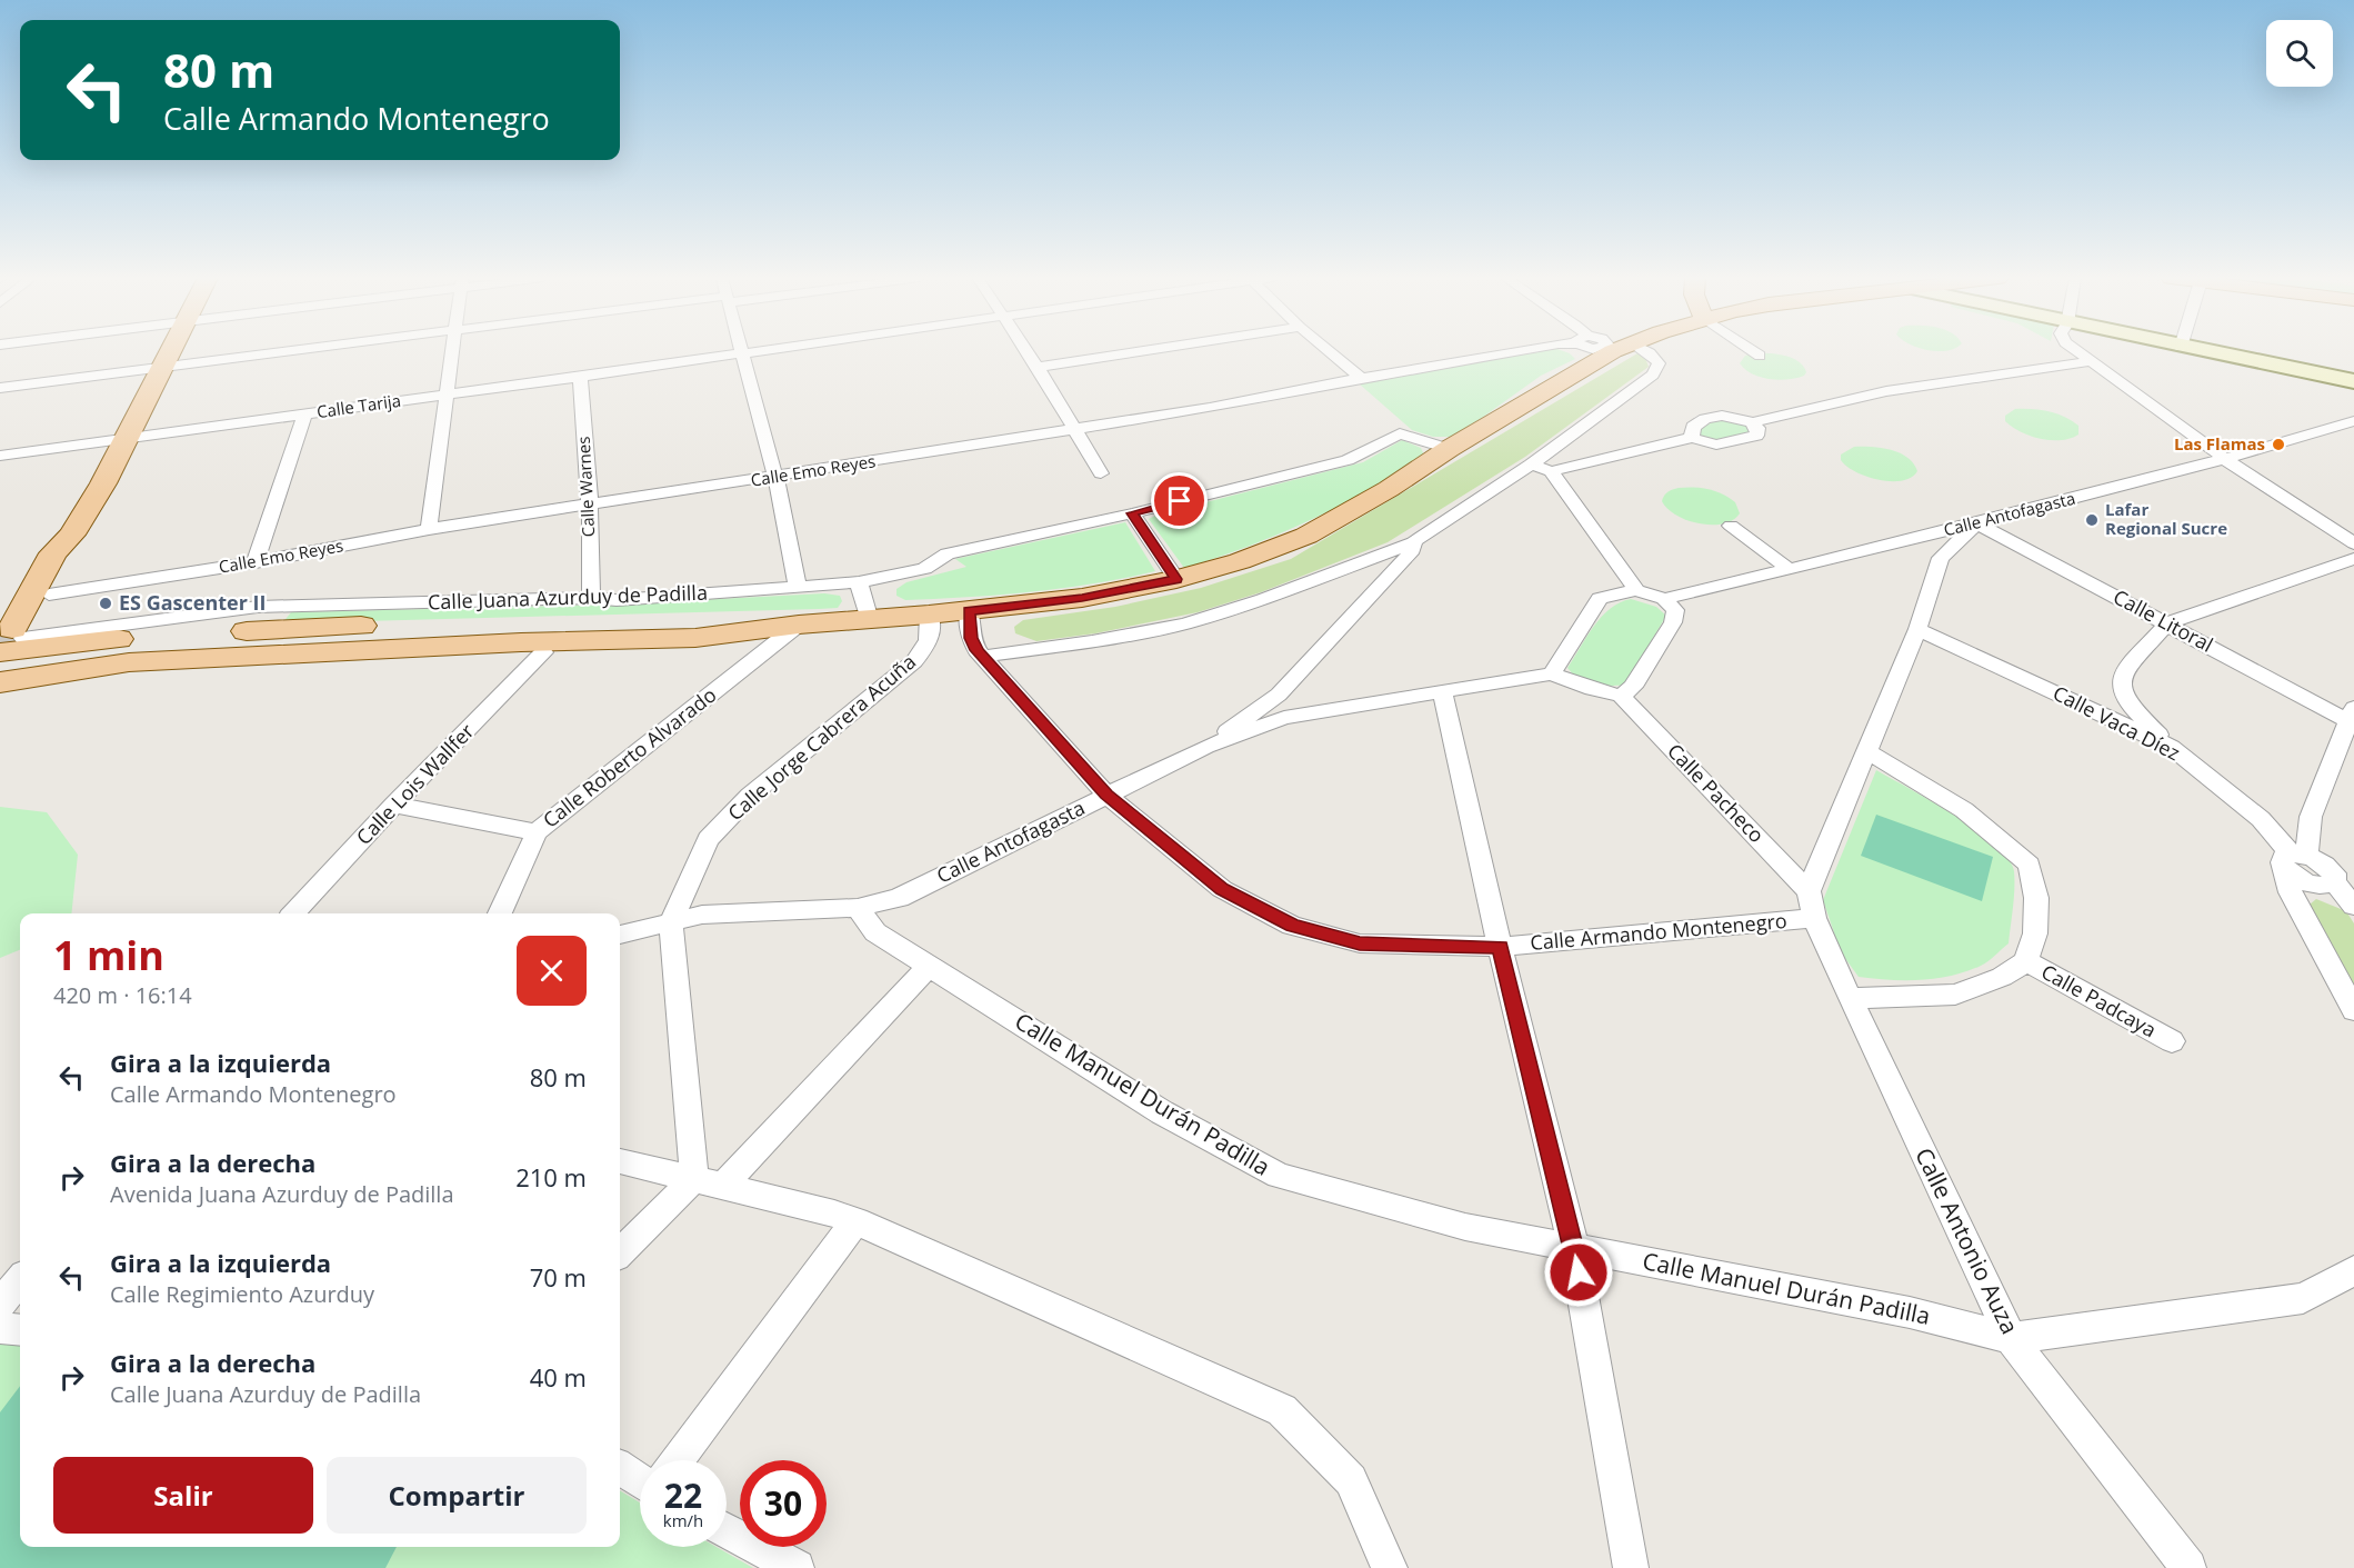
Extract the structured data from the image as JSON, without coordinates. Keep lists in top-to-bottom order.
{
  "streets": {
    "street": [
      "Calle Tarija",
      "Calle Emo Reyes",
      "Calle Warnes",
      "Calle Antofagasta",
      "Calle Juana Azurduy de Padilla",
      "Calle Litoral",
      "Calle Vaca Díez",
      "Calle Jorge Cabrera Acuña",
      "Calle Roberto Alvarado",
      "Calle Lois Wallfer",
      "Calle Pacheco",
      "Calle Armando Montenegro",
      "Calle Padcaya",
      "Calle Manuel Durán Padilla",
      "Calle Antonio Auza"
    ]
  },
  "crossings": [
    ["Calle Tarija", "Calle Warnes"],
    ["Calle Emo Reyes", "Calle Warnes"],
    ["Calle Warnes", "Calle Juana Azurduy de Padilla"],
    ["Calle Antofagasta", "Calle Litoral"],
    ["Calle Antofagasta", "Calle Jorge Cabrera Acuña"],
    ["Calle Antofagasta", "Calle Armando Montenegro"],
    ["Calle Antofagasta", "Calle Manuel Durán Padilla"],
    ["Calle Litoral", "Calle Armando Montenegro"],
    ["Calle Vaca Díez", "Calle Armando Montenegro"],
    ["Calle Pacheco", "Calle Armando Montenegro"],
    ["Calle Pacheco", "Calle Antonio Auza"],
    ["Calle Armando Montenegro", "Calle Antonio Auza"],
    ["Calle Manuel Durán Padilla", "Calle Antonio Auza"]
  ],
  "places": ["Las Flamas", "Lafar Regional Sucre", "ES Gascenter II"],
  "page": {
    "turn": ["80 m", "Calle Armando Montenegro"],
    "heading": ["1 min", "420 m · 16:14"],
    "list": [
      {
        "name": "Gira a la izquierda",
        "note": "Calle Armando Montenegro",
        "value": "80 m"
      },
      {
        "name": "Gira a la derecha",
        "note": "Avenida Juana Azurduy de Padilla",
        "value": "210 m"
      },
      {
        "name": "Gira a la izquierda",
        "note": "Calle Regimiento Azurduy",
        "value": "70 m"
      },
      {
        "name": "Gira a la derecha",
        "note": "Calle Juana Azurduy de Padilla",
        "value": "40 m"
      }
    ],
    "buttons": ["Salir", "Compartir"],
    "speed": "22 km/h",
    "limit": "30"
  }
}
